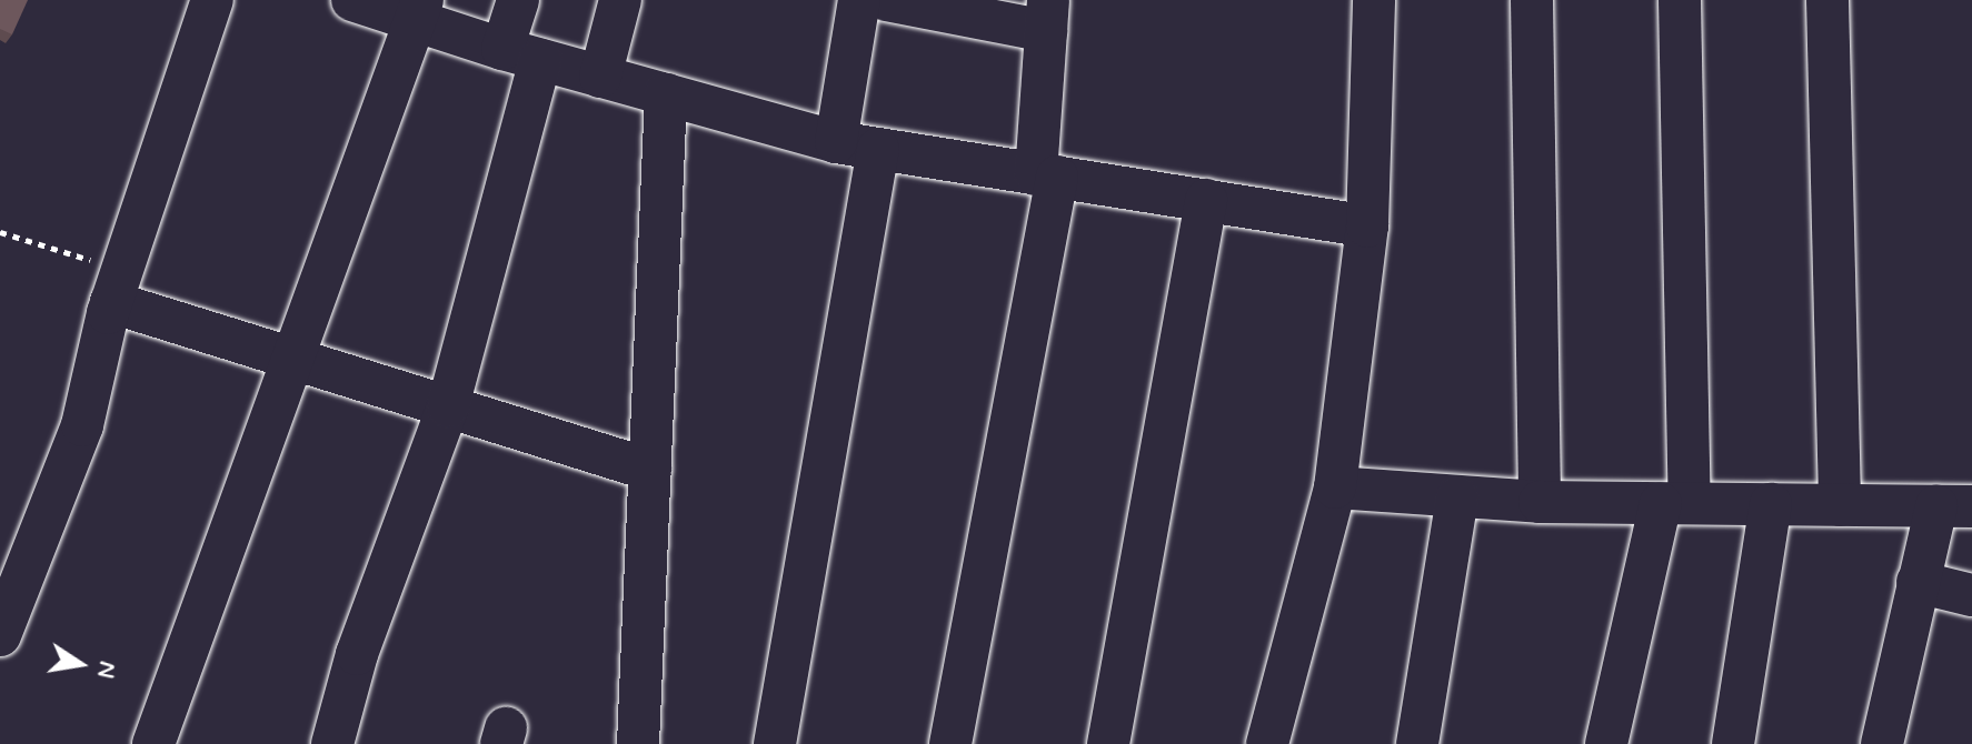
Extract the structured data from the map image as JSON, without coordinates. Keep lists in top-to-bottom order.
{
  "north": "right"
}
